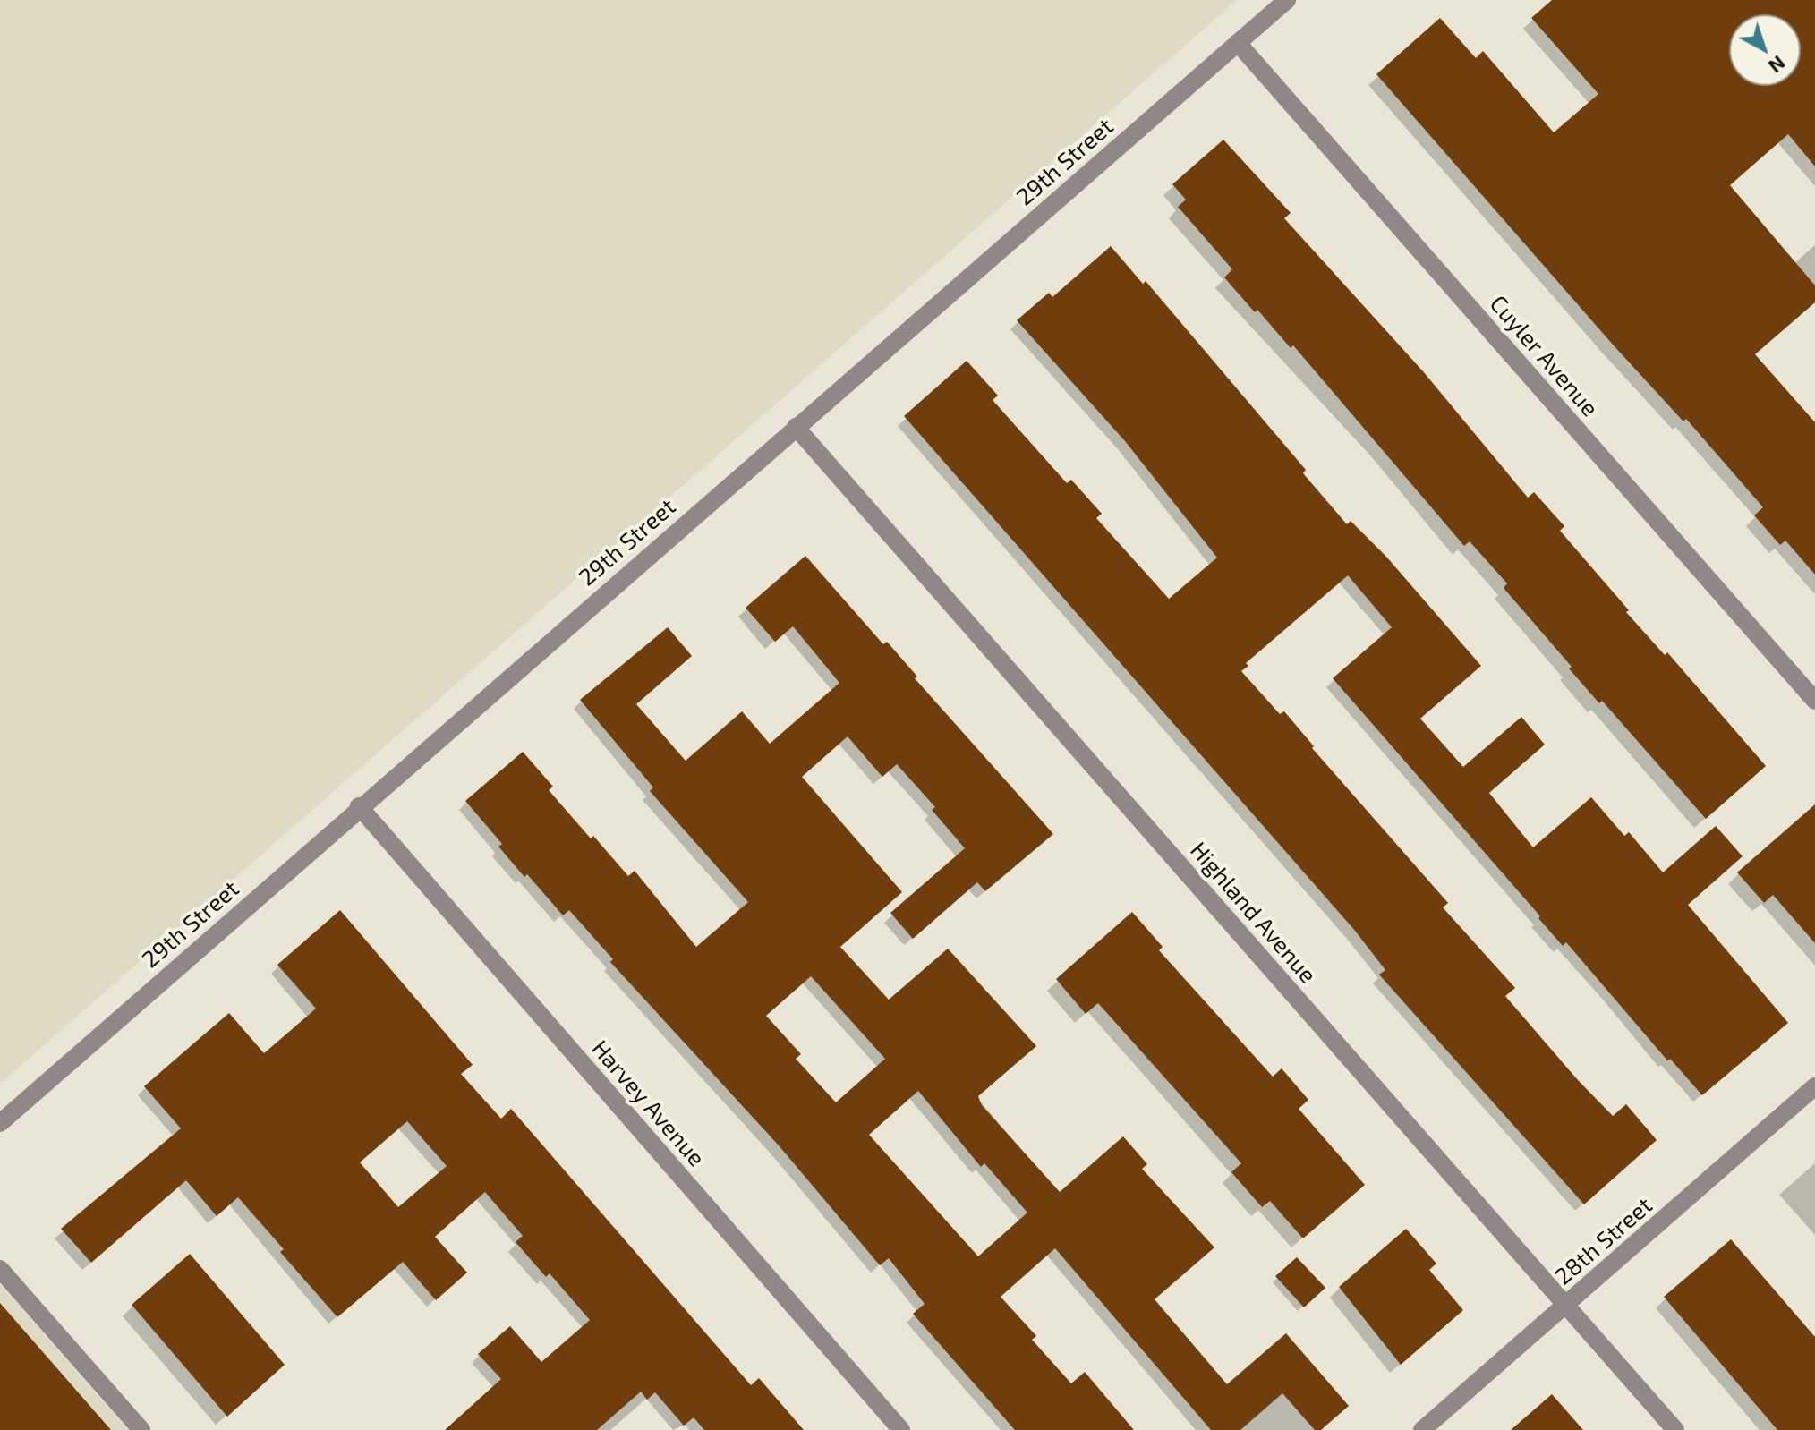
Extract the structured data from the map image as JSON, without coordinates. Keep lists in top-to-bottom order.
{
  "streets": {
    "street": [
      "29th Street",
      "Cuyler Avenue",
      "Highland Avenue",
      "Harvey Avenue",
      "28th Street"
    ]
  },
  "crossings": [
    ["29th Street", "Cuyler Avenue"],
    ["29th Street", "Highland Avenue"],
    ["29th Street", "Harvey Avenue"],
    ["Highland Avenue", "28th Street"]
  ],
  "north": "bottom right"
}
